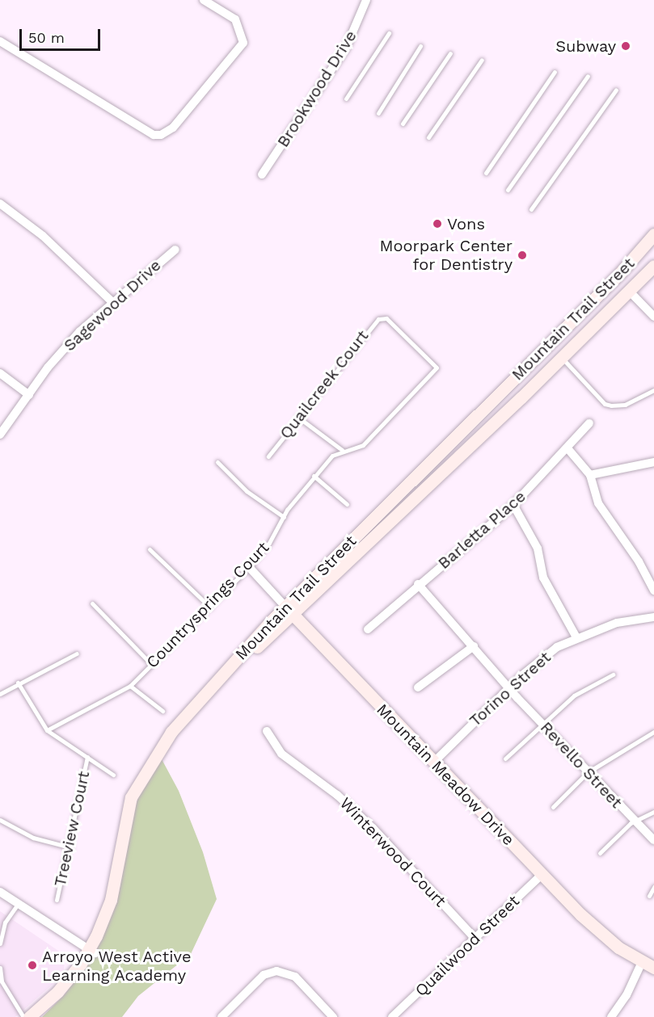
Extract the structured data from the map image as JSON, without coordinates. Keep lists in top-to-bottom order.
{
  "streets": {
    "street": [
      "Brookwood Drive",
      "Sagewood Drive",
      "Mountain Trail Street",
      "Barletta Place",
      "Torino Street",
      "Revello Street",
      "Mountain Meadow Drive",
      "Winterwood Court",
      "Quailwood Street"
    ],
    "lane": ["Quailcreek Court", "Countrysprings Court", "Treeview Court"]
  },
  "crossings": [
    ["Mountain Trail Street", "Mountain Meadow Drive"],
    ["Quailcreek Court", "Countrysprings Court"],
    ["Barletta Place", "Revello Street"],
    ["Countrysprings Court", "Mountain Meadow Drive"],
    ["Torino Street", "Revello Street"],
    ["Torino Street", "Mountain Meadow Drive"],
    ["Mountain Meadow Drive", "Quailwood Street"],
    ["Winterwood Court", "Quailwood Street"]
  ],
  "places": [
    "Subway",
    "Vons",
    "Moorpark Center for Dentistry",
    "Arroyo West Active Learning Academy"
  ],
  "scale_bar": "50 m"
}
